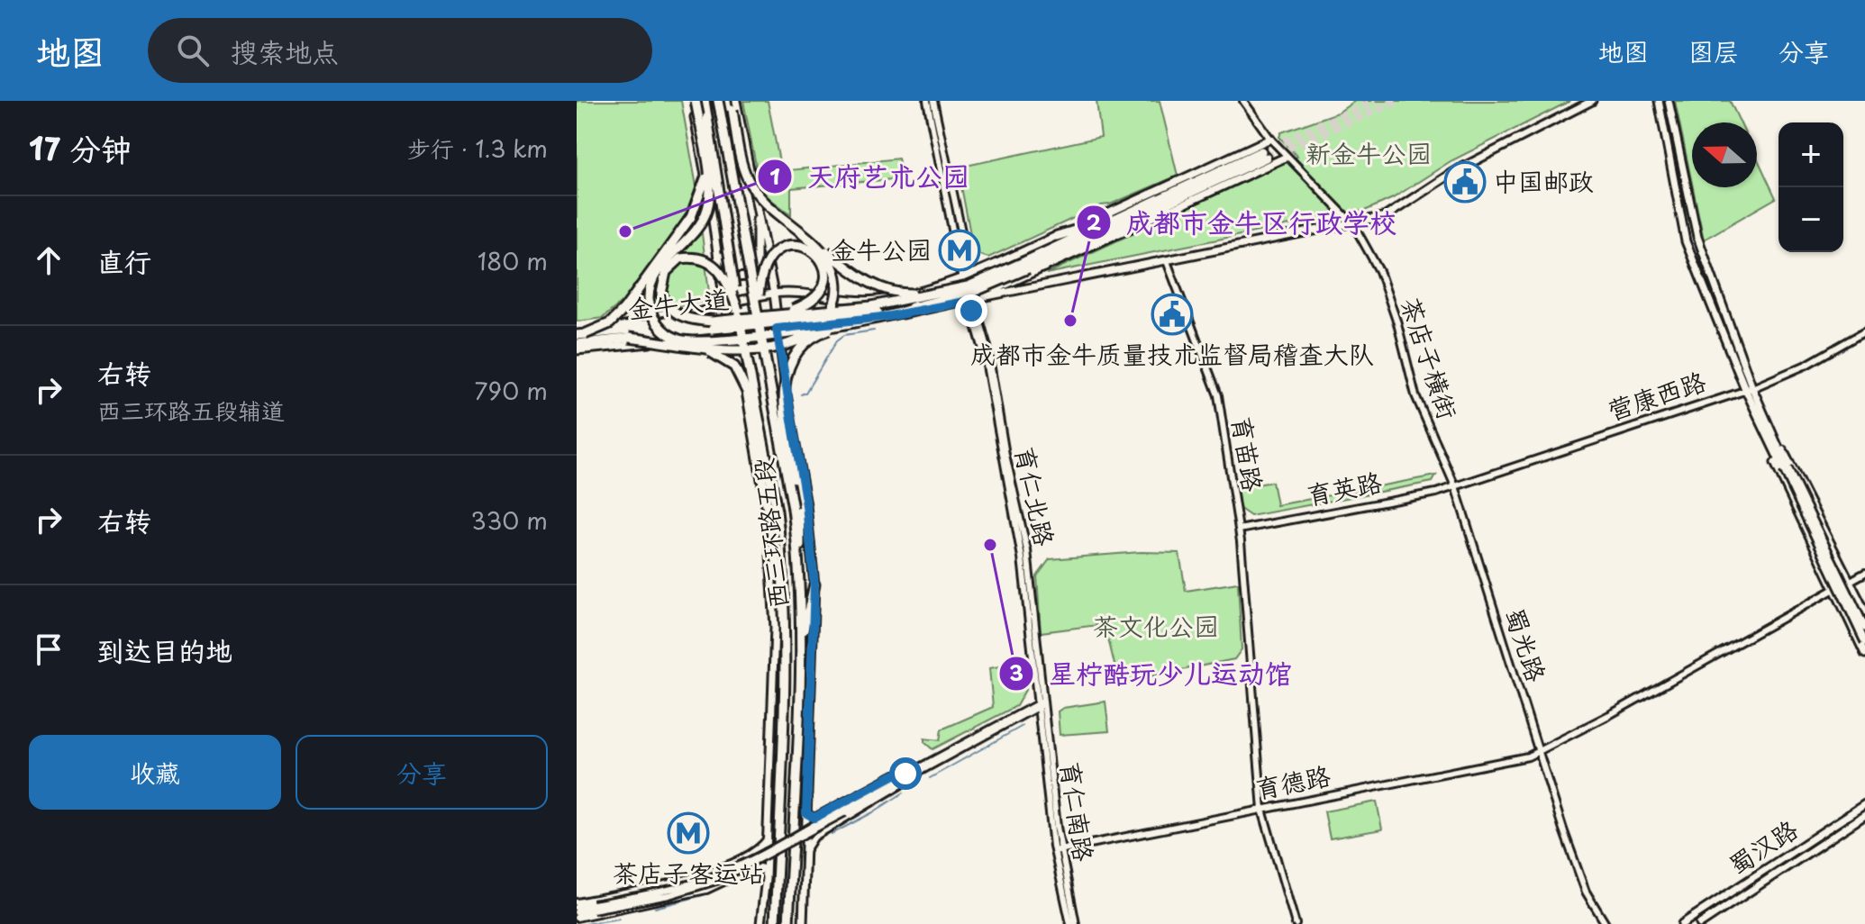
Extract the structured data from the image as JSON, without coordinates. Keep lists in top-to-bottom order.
{
  "streets": {
    "highway": ["金牛大道", "西三环路五段"],
    "main road": ["蜀汉路"],
    "street": [
      "茶店子横街",
      "营康西路",
      "育苗路",
      "育英路",
      "蜀光路",
      "育德路",
      "育仁南路"
    ]
  },
  "crossings": [
    ["茶店子横街", "营康西路"],
    ["茶店子横街", "育英路"],
    ["茶店子横街", "蜀光路"],
    ["营康西路", "育英路"],
    ["育苗路", "育英路"],
    ["育苗路", "育德路"],
    ["蜀光路", "育德路"],
    ["育德路", "育仁南路"]
  ],
  "parks": ["新金牛公园", "茶文化公园"],
  "places": {
    "public building": ["中国邮政", "成都市金牛质量技术监督局稽查大队"],
    "other": ["天府艺术公园", "成都市金牛区行政学校", "星柠酷玩少儿运动馆"],
    "metro station": ["金牛公园", "茶店子客运站"]
  },
  "north": "left",
  "page": {
    "header": "地图",
    "search": "搜索地点",
    "nav": ["地图", "图层", "分享"],
    "heading": ["17 分钟", "步行 · 1.3 km"],
    "map_buttons": ["+", "−"],
    "list": [
      ["直行", "180 m"],
      ["右转", "西三环路五段辅道", "790 m"],
      ["右转", "330 m"],
      "到达目的地"
    ],
    "buttons": ["收藏", "分享"]
  }
}
